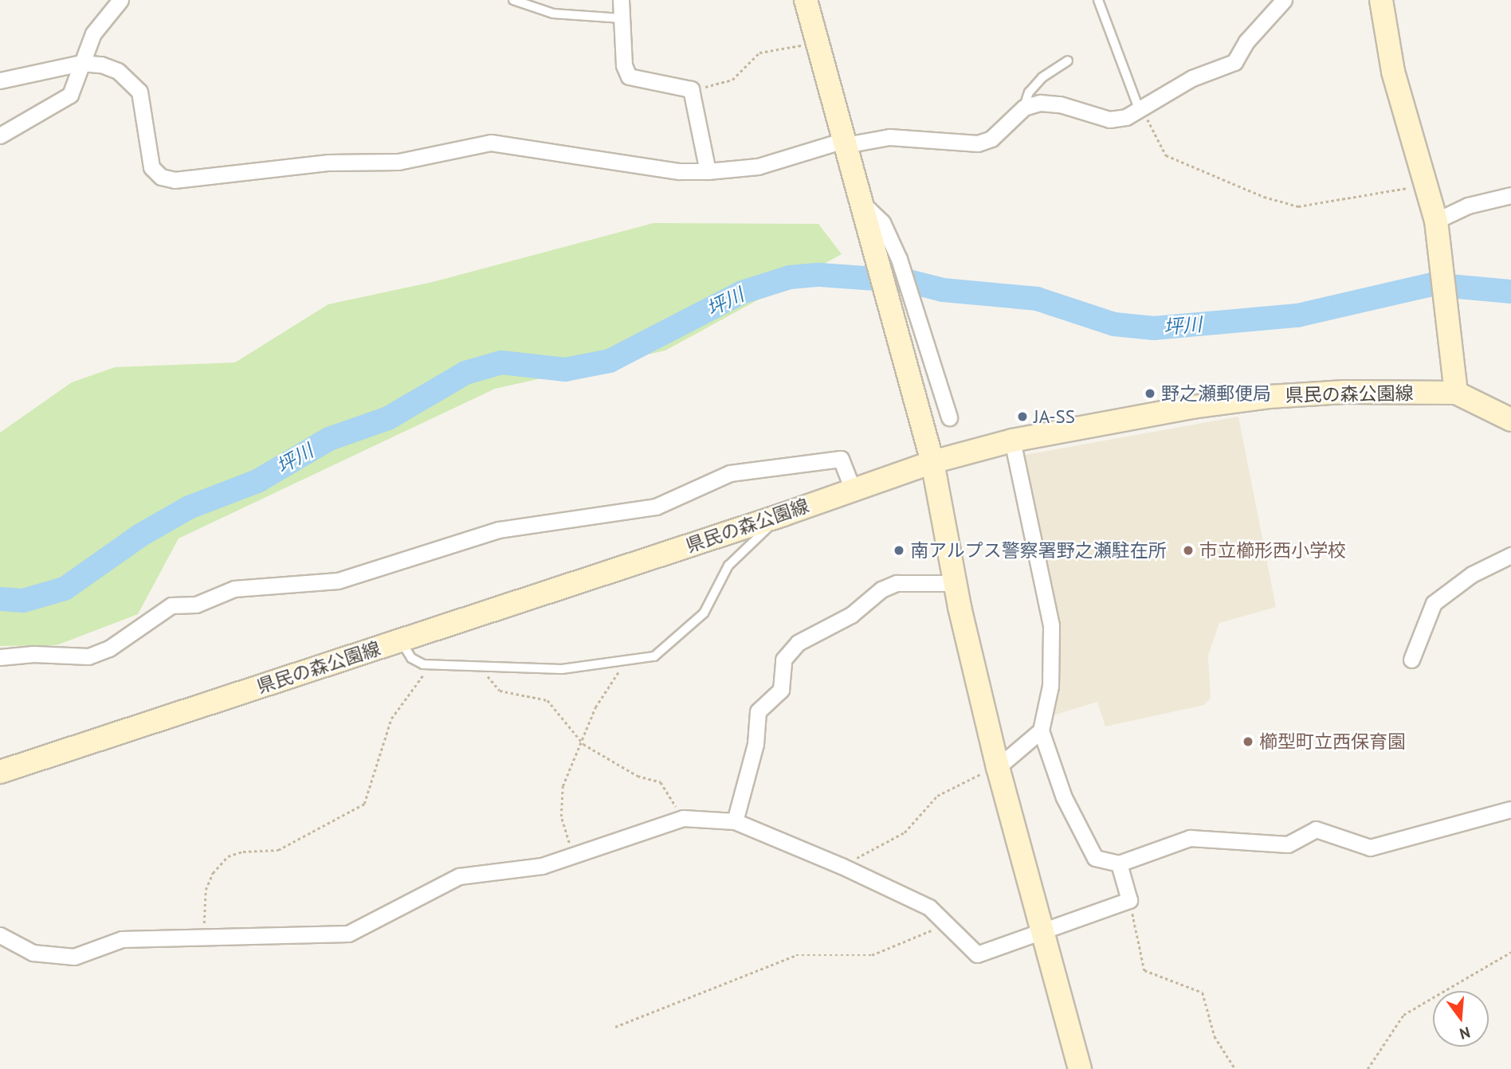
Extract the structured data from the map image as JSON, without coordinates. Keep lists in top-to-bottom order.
{
  "streets": {
    "main road": ["県民の森公園線"]
  },
  "water": ["坪川"],
  "places": [
    "野之瀬郵便局",
    "JA-SS",
    "南アルプス警察署野之瀬駐在所",
    "市立櫛形西小学校",
    "櫛型町立西保育園"
  ],
  "north": "bottom"
}
